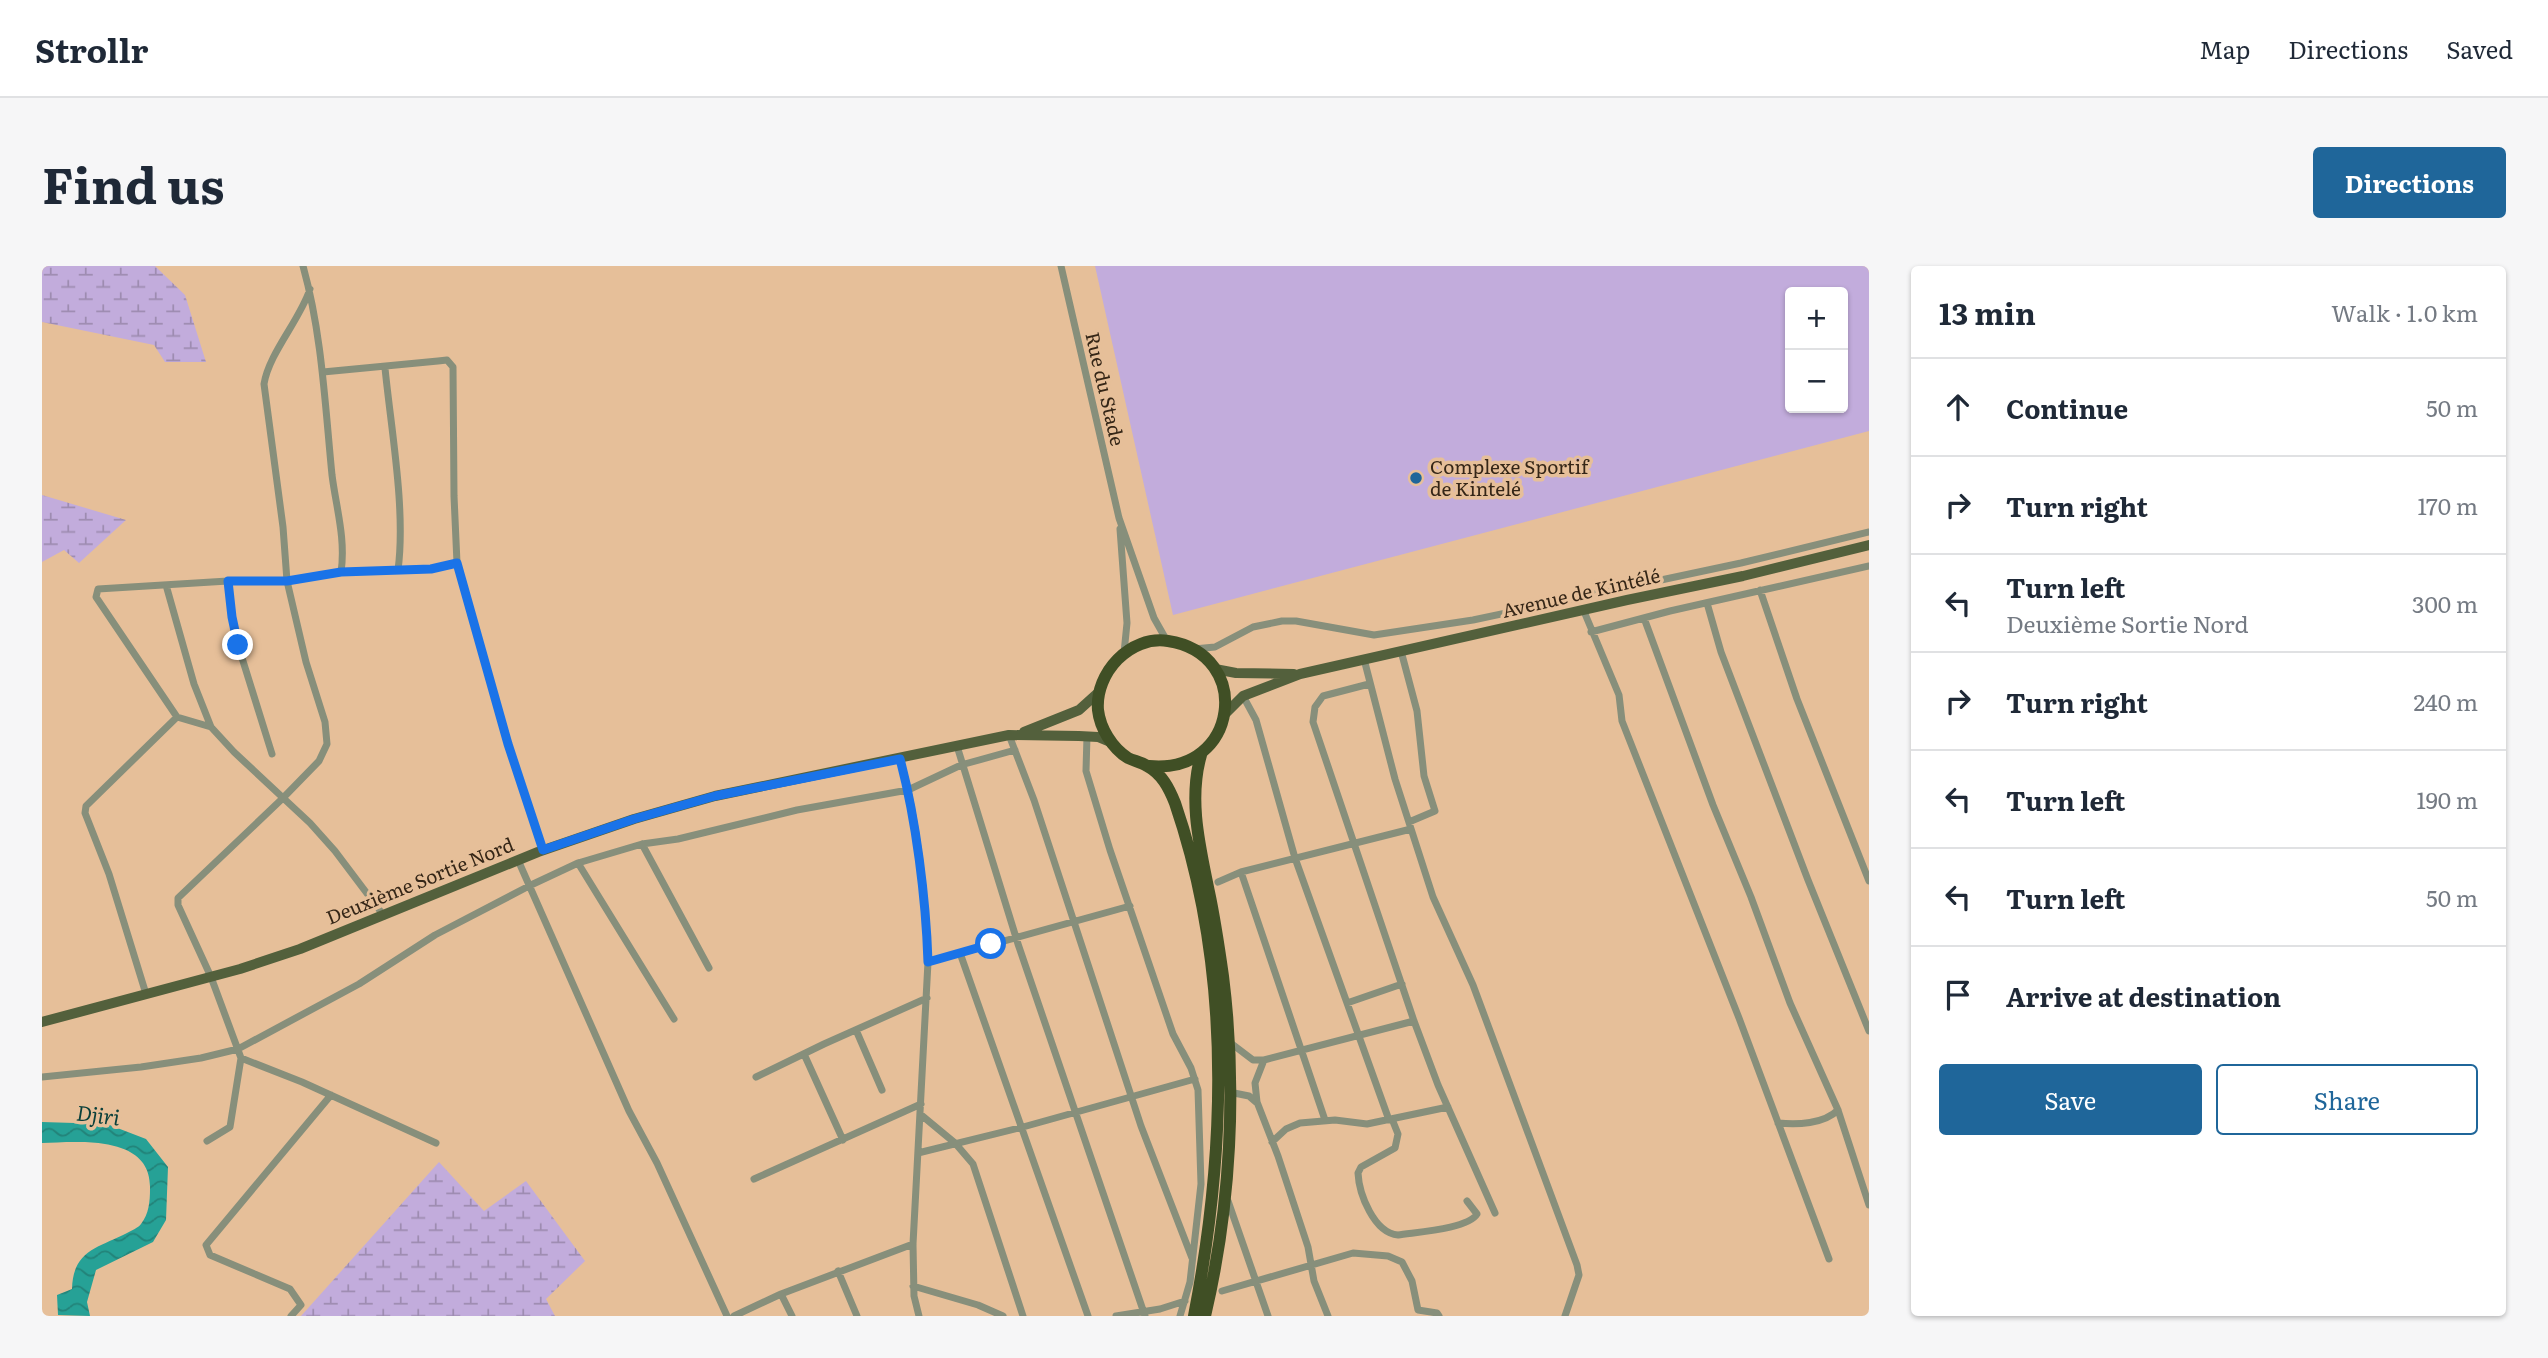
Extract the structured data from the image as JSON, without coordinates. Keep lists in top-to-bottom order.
{
  "streets": {
    "main road": ["Avenue de Kintélé", "Deuxième Sortie Nord"],
    "street": ["Rue du Stade"]
  },
  "crossings": [
    ["Rue du Stade", "Avenue de Kintélé"],
    ["Rue du Stade", "Deuxième Sortie Nord"],
    ["Avenue de Kintélé", "Deuxième Sortie Nord"]
  ],
  "water": ["Djiri"],
  "places": ["Complexe Sportif de Kintelé"],
  "page": {
    "header": "Strollr",
    "nav": ["Map", "Directions", "Saved"],
    "title": "Find us",
    "buttons": [
      "Directions",
      ["Save", "Share"]
    ],
    "heading": ["13 min", "Walk · 1.0 km"],
    "map_buttons": ["+", "−"],
    "list": [
      ["Continue", "50 m"],
      ["Turn right", "170 m"],
      ["Turn left", "Deuxième Sortie Nord", "300 m"],
      ["Turn right", "240 m"],
      ["Turn left", "190 m"],
      ["Turn left", "50 m"],
      "Arrive at destination"
    ]
  }
}
